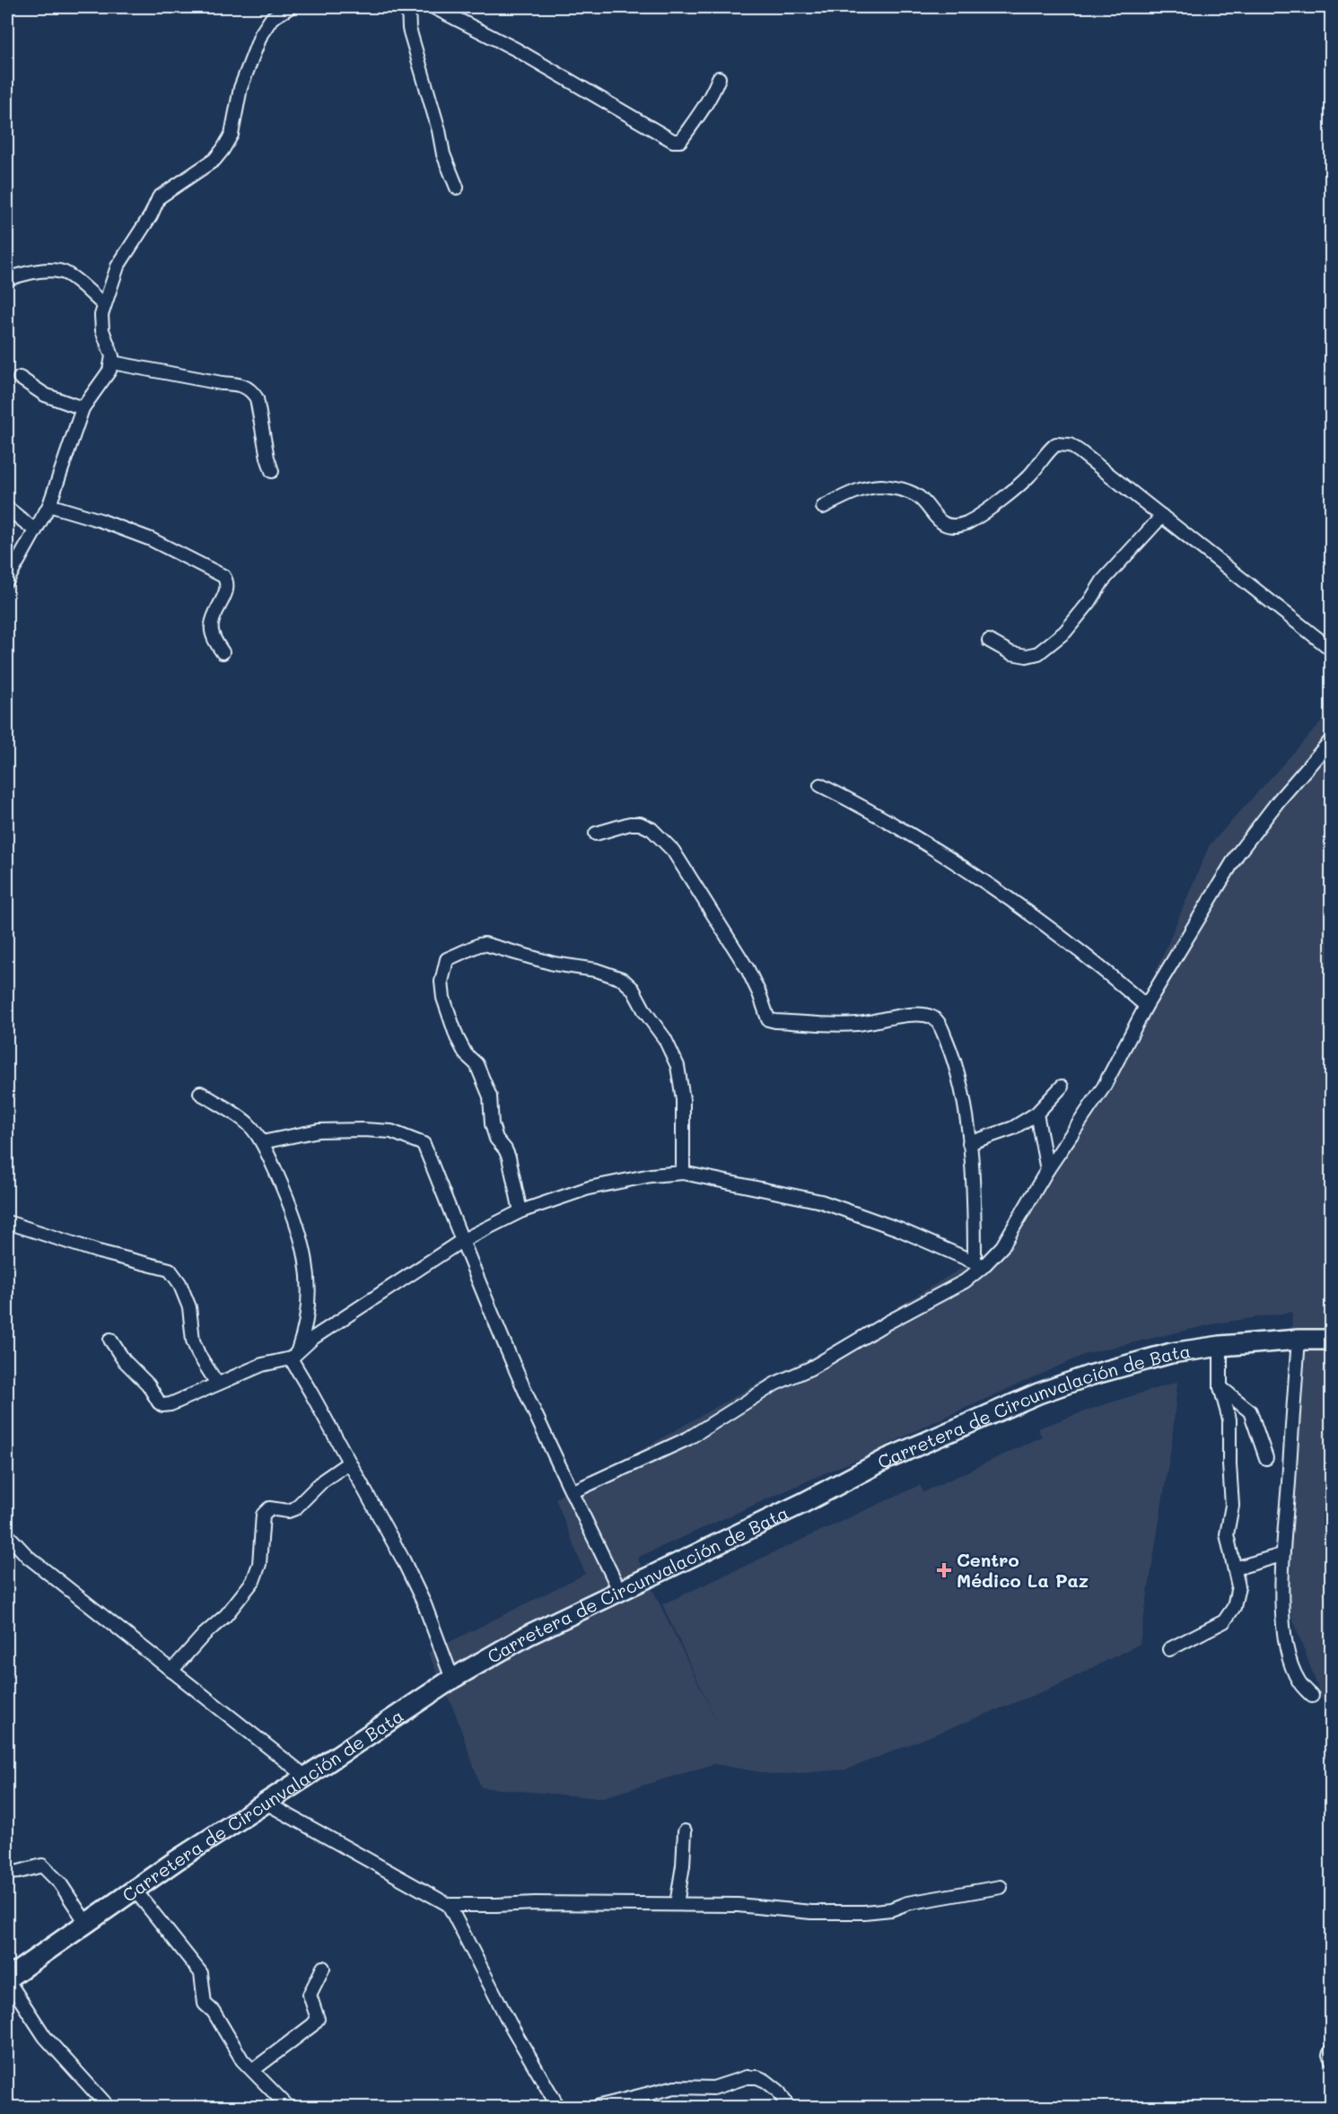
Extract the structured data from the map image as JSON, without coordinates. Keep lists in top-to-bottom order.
{
  "streets": {
    "main road": ["Carretera de Circunvalación de Bata"]
  },
  "places": {
    "health": ["Centro Médico La Paz"]
  }
}
